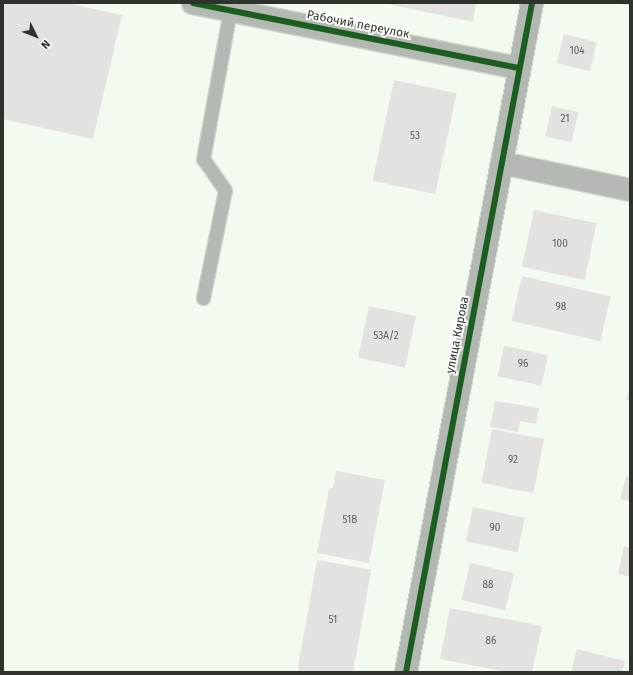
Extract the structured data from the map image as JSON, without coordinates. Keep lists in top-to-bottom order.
{
  "streets": {
    "street": ["Рабочий переулок", "улица Кирова"]
  },
  "crossings": [
    ["Рабочий переулок", "улица Кирова"]
  ],
  "house_numbers": [
    "104",
    "21",
    "53",
    "100",
    "98",
    "53А/2",
    "96",
    "92",
    "51В",
    "90",
    "88",
    "51",
    "86"
  ],
  "north": "bottom right"
}
